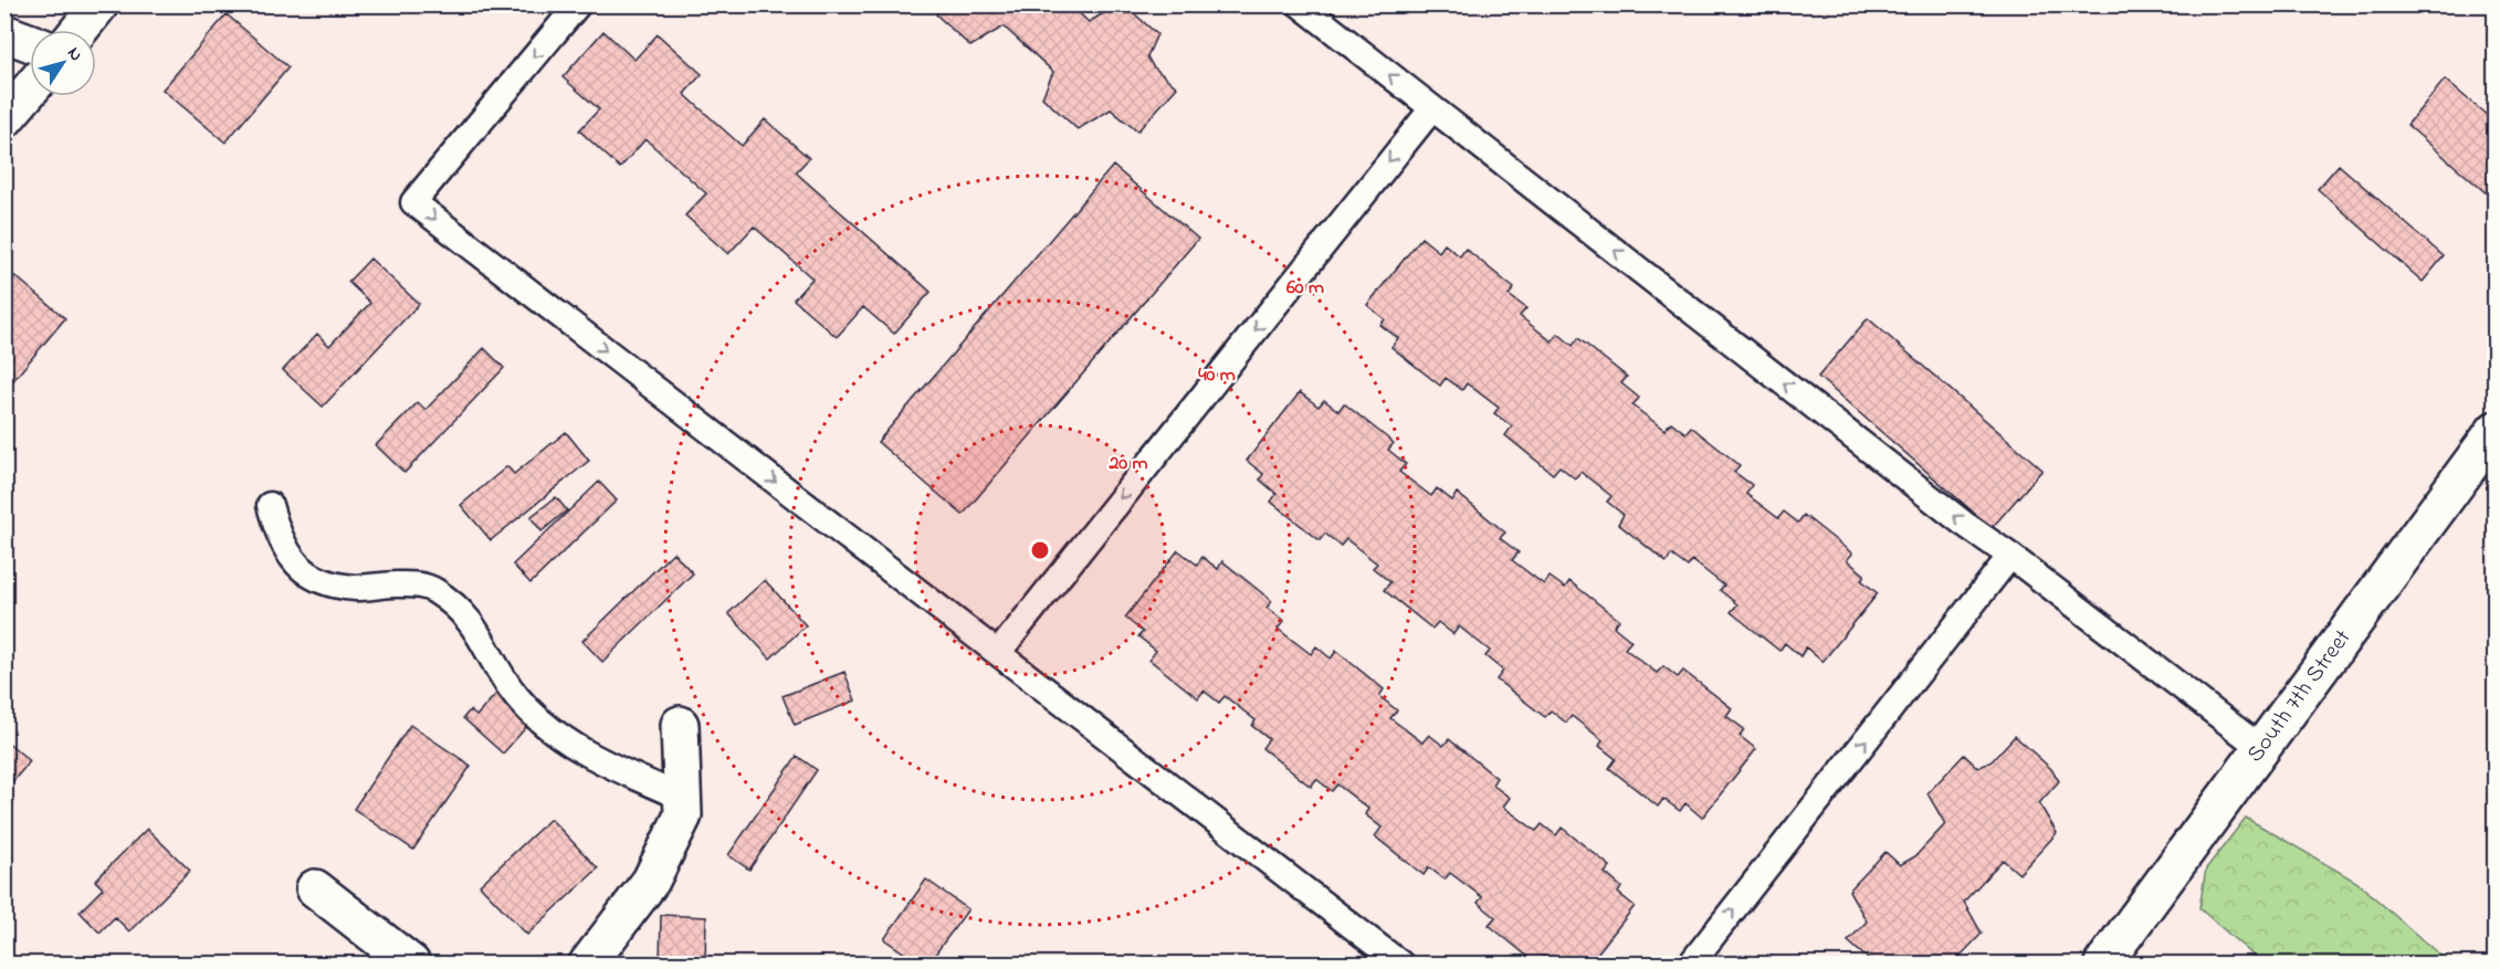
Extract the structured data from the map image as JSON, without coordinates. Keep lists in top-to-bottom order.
{
  "streets": {
    "street": ["South 7th Street"]
  },
  "north": "top right",
  "rings": ["60 m", "40 m", "20 m"]
}
